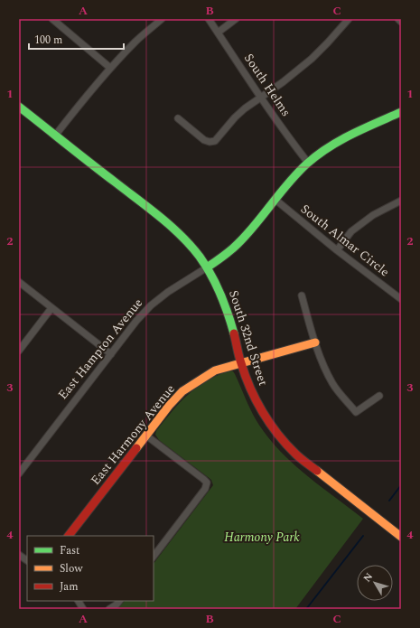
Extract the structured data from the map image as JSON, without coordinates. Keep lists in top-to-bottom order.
{
  "streets": {
    "street": [
      "South Helms",
      "South Almar Circle",
      "South 32nd Street",
      "East Hampton Avenue",
      "East Harmony Avenue"
    ]
  },
  "crossings": [
    ["South Helms", "East Hampton Avenue"],
    ["South Almar Circle", "East Hampton Avenue"],
    ["South 32nd Street", "East Hampton Avenue"],
    ["South 32nd Street", "East Harmony Avenue"]
  ],
  "parks": ["Harmony Park"],
  "legend": ["Fast", "Slow", "Jam"],
  "scale_bar": "100 m",
  "north": "top left",
  "grid": {
    "columns": ["A", "B", "C"],
    "rows": [
      "1",
      "2",
      "3",
      "4"
    ]
  }
}
